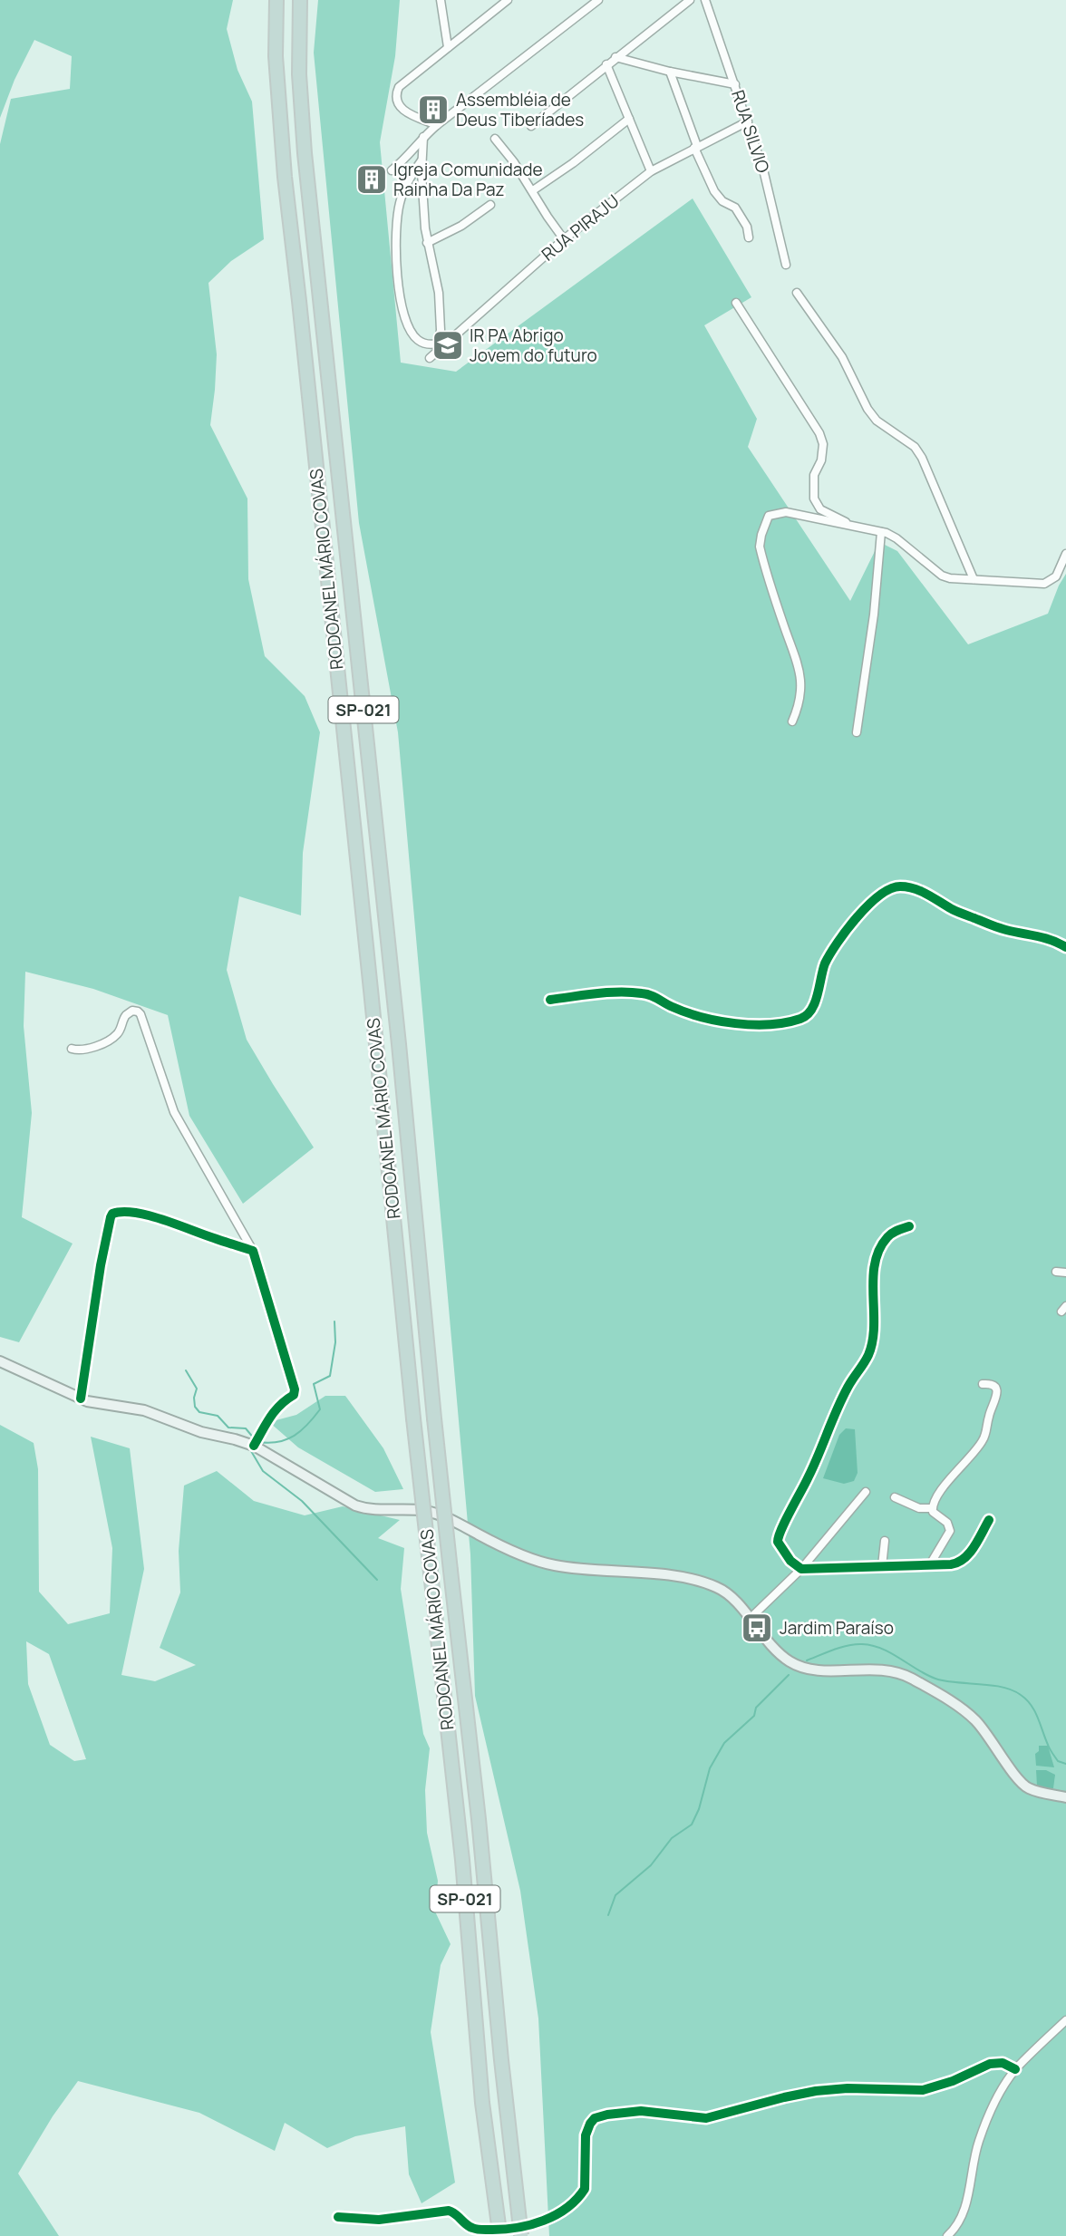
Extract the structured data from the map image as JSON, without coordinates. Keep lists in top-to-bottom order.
{
  "streets": {
    "highway": ["RODOANEL MÁRIO COVAS", "SP-021"],
    "street": ["RUA SILVIO", "RUA PIRAJU"]
  },
  "crossings": [
    ["RUA SILVIO", "RUA PIRAJU"]
  ],
  "places": {
    "building": ["Assembléia de Deus Tiberíades", "Igreja Comunidade Rainha Da Paz"],
    "school or university": ["IR PA Abrigo Jovem do futuro"],
    "bus stop": ["Jardim Paraíso"]
  }
}
